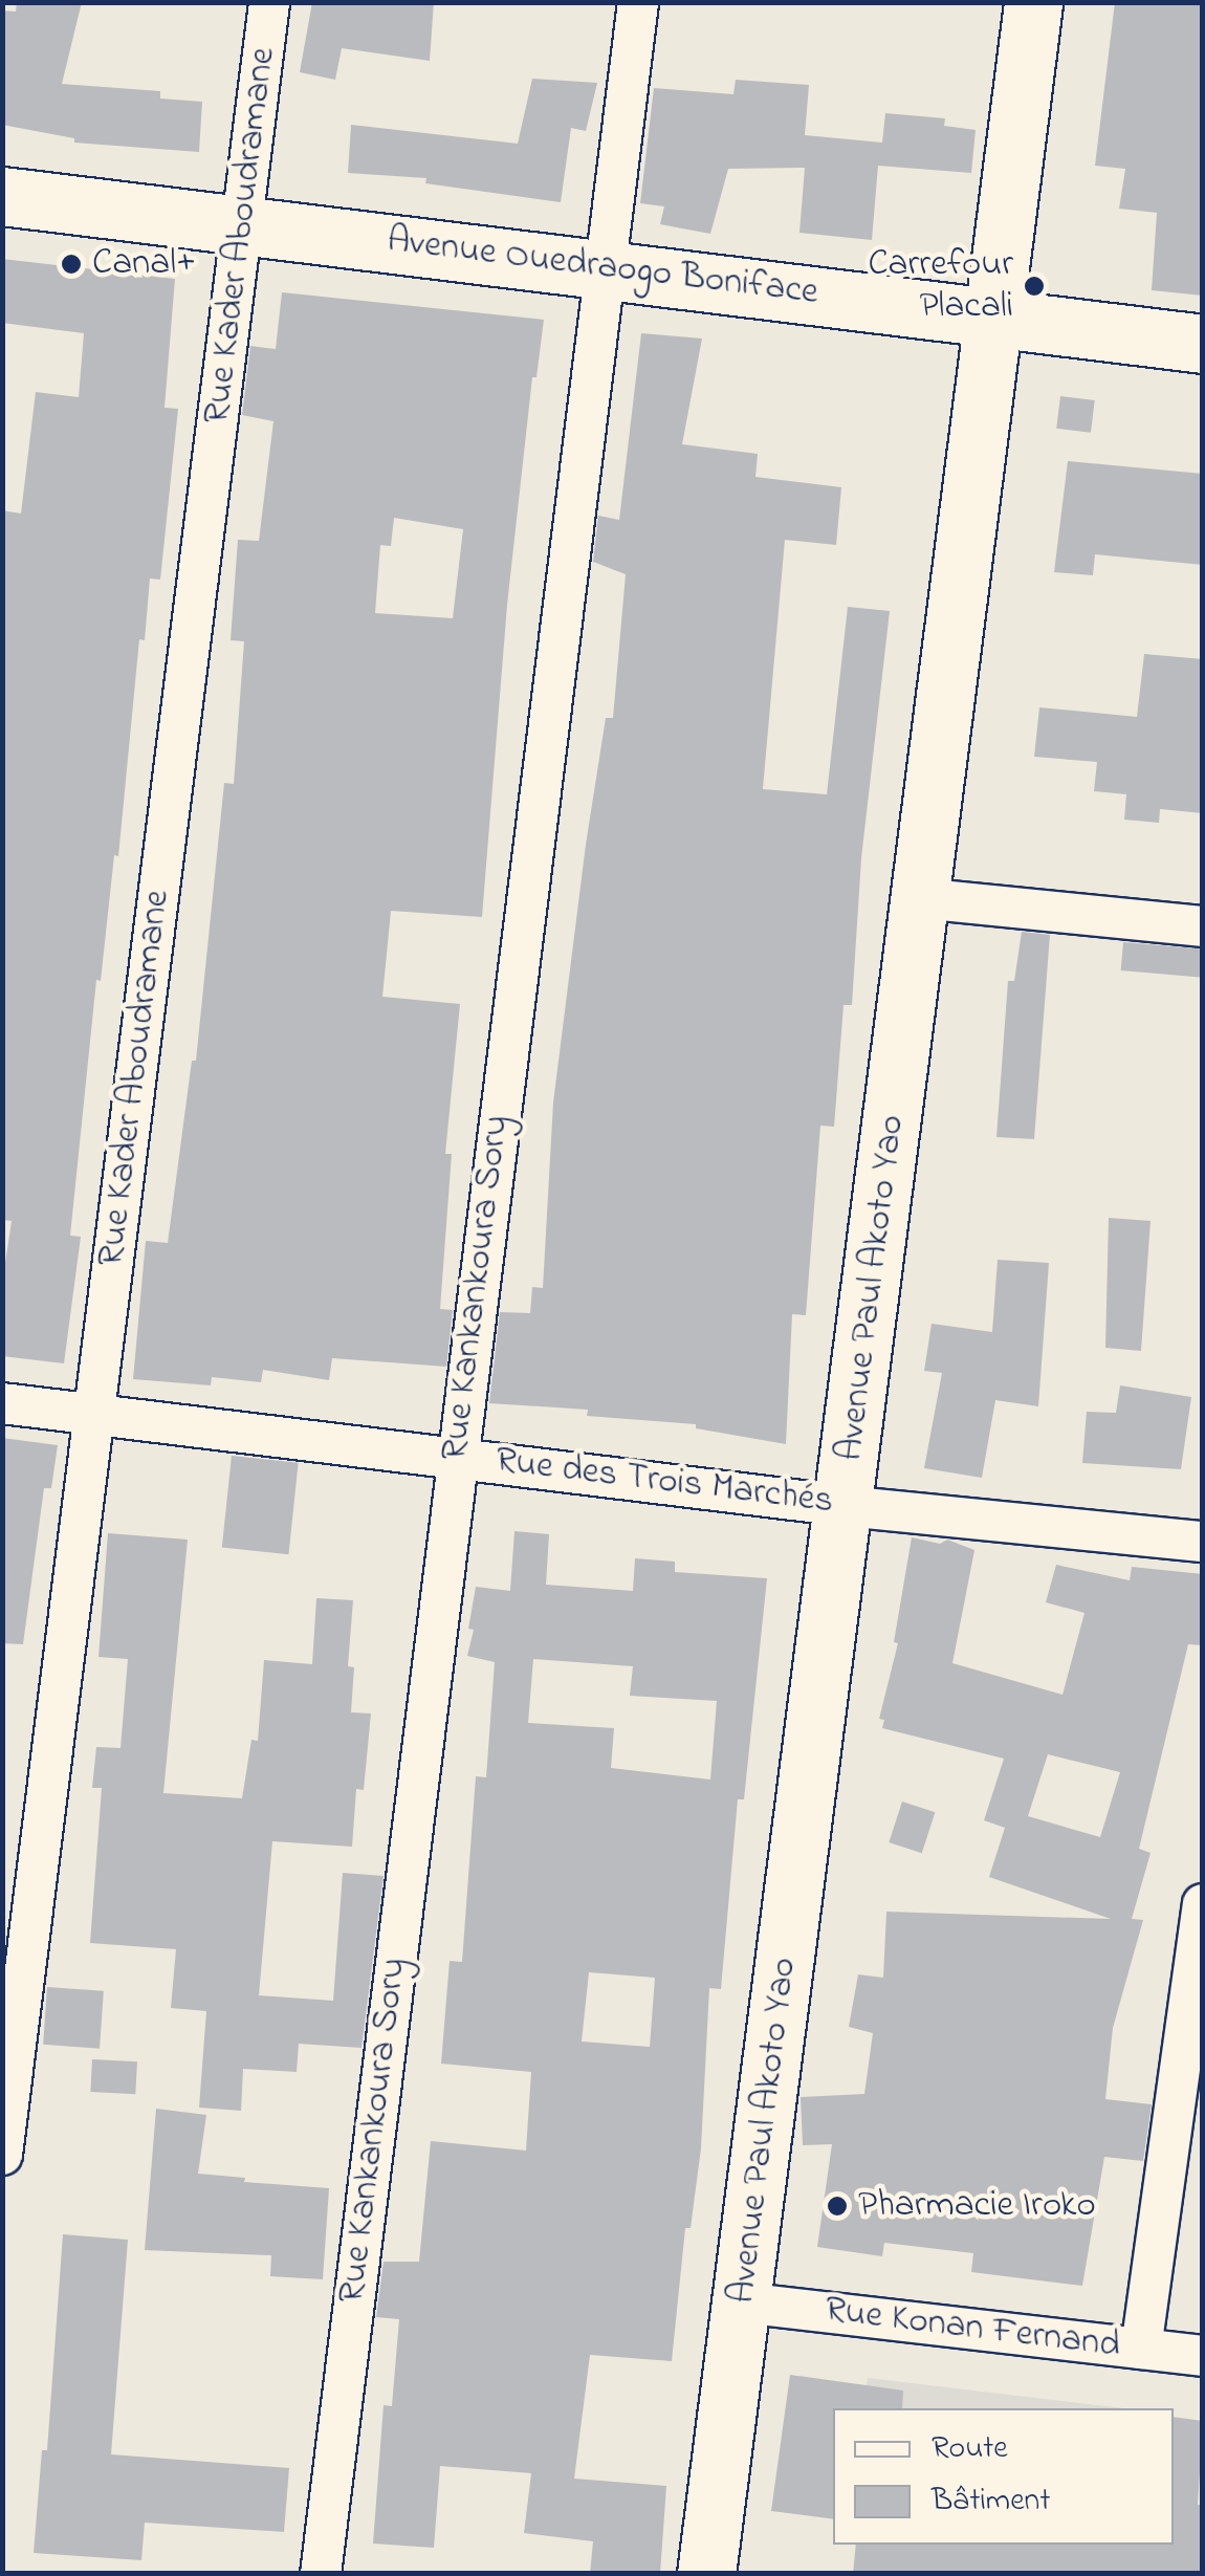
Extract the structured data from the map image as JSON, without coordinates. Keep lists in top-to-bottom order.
{
  "streets": {
    "street": [
      "Rue Kader Aboudramane",
      "Avenue Ouedraogo Boniface",
      "Rue Kankankoura Sory",
      "Avenue Paul Akoto Yao",
      "Rue des Trois Marchés",
      "Rue Konan Fernand"
    ]
  },
  "crossings": [
    ["Rue Kader Aboudramane", "Avenue Ouedraogo Boniface"],
    ["Rue Kader Aboudramane", "Rue des Trois Marchés"],
    ["Avenue Ouedraogo Boniface", "Rue Kankankoura Sory"],
    ["Avenue Ouedraogo Boniface", "Avenue Paul Akoto Yao"],
    ["Rue Kankankoura Sory", "Rue des Trois Marchés"],
    ["Avenue Paul Akoto Yao", "Rue des Trois Marchés"],
    ["Avenue Paul Akoto Yao", "Rue Konan Fernand"]
  ],
  "places": ["Canal+", "Carrefour Placali", "Pharmacie Iroko"],
  "legend": ["Route", "Bâtiment"]
}
